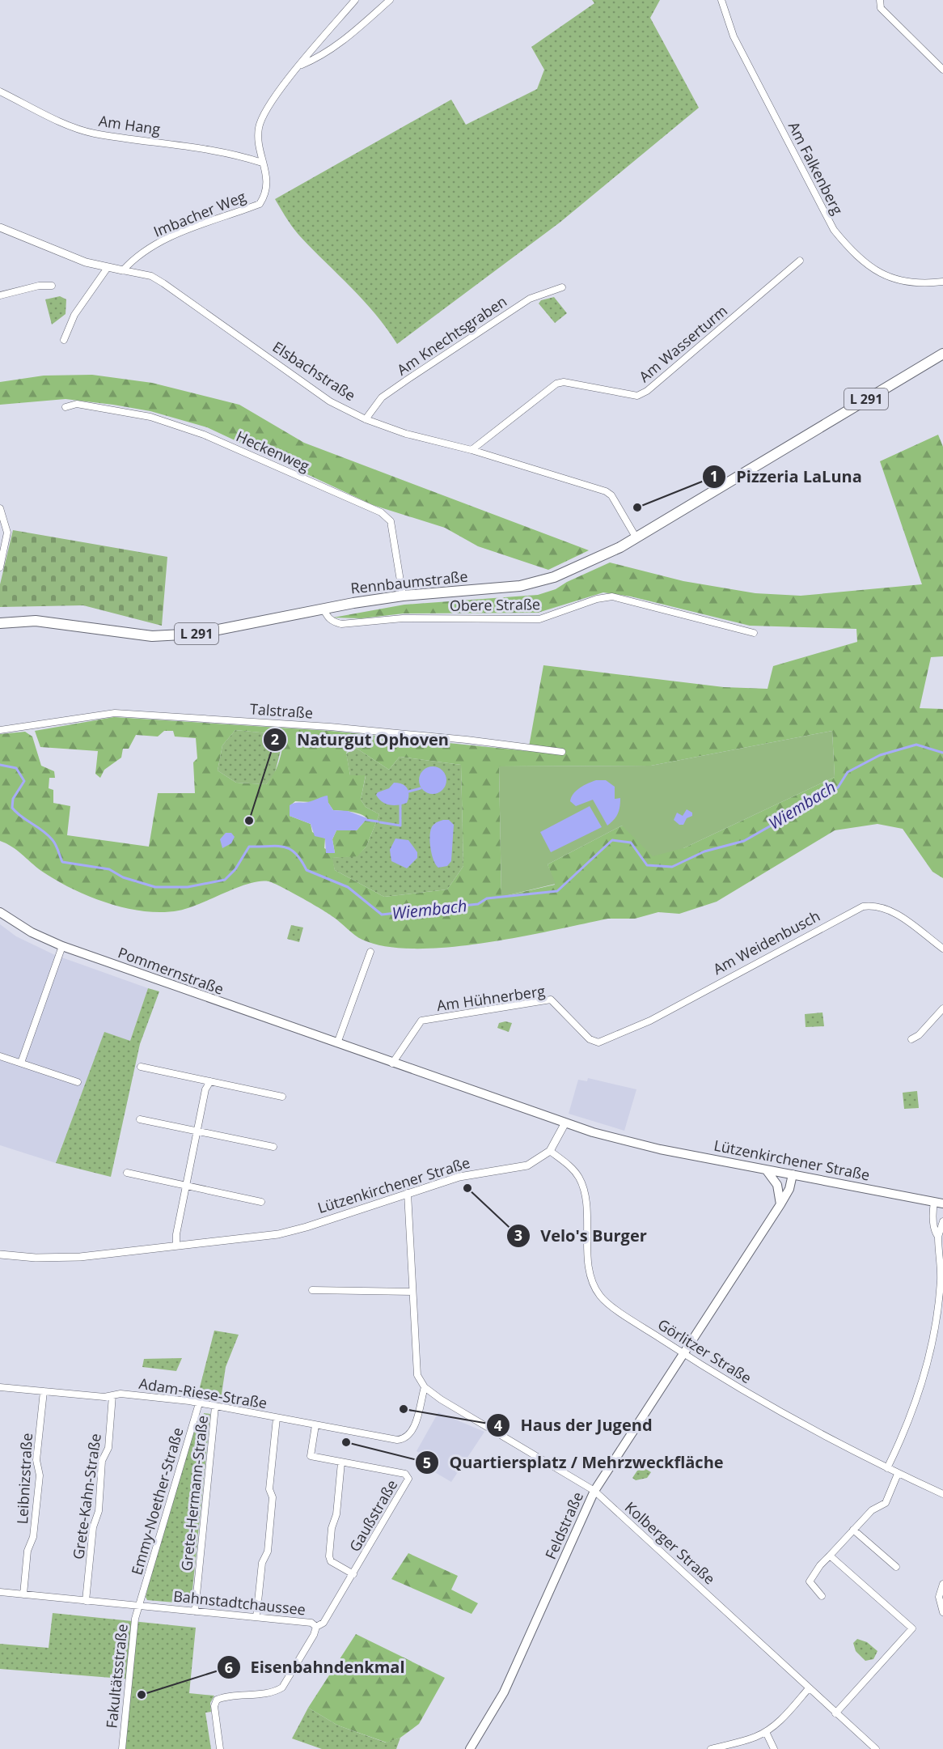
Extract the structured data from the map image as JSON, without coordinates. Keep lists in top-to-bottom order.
{
  "streets": {
    "main road": [
      "L 291",
      "Rennbaumstraße",
      "Pommernstraße",
      "Lützenkirchener Straße",
      "Feldstraße"
    ],
    "street": [
      "Am Hang",
      "Am Falkenberg",
      "Imbacher Weg",
      "Am Knechtsgraben",
      "Am Wasserturm",
      "Elsbachstraße",
      "Heckenweg",
      "Obere Straße",
      "Talstraße",
      "Am Weidenbusch",
      "Am Hühnerberg",
      "Görlitzer Straße",
      "Adam-Riese-Straße",
      "Leibnizstraße",
      "Grete-Hermann-Straße",
      "Grete-Kahn-Straße",
      "Emmy-Noether-Straße",
      "Gaußstraße",
      "Kolberger Straße",
      "Bahnstadtchaussee",
      "Fakultätsstraße"
    ]
  },
  "crossings": [
    ["Am Hang", "Imbacher Weg"],
    ["Imbacher Weg", "Elsbachstraße"],
    ["Am Knechtsgraben", "Elsbachstraße"],
    ["Am Wasserturm", "Elsbachstraße"],
    ["Elsbachstraße", "Rennbaumstraße"],
    ["Heckenweg", "Rennbaumstraße"],
    ["Rennbaumstraße", "Obere Straße"],
    ["Am Weidenbusch", "Am Hühnerberg"],
    ["Pommernstraße", "Am Hühnerberg"],
    ["Pommernstraße", "Lützenkirchener Straße"],
    ["Lützenkirchener Straße", "Görlitzer Straße"],
    ["Lützenkirchener Straße", "Feldstraße"],
    ["Görlitzer Straße", "Feldstraße"],
    ["Adam-Riese-Straße", "Leibnizstraße"],
    ["Adam-Riese-Straße", "Grete-Hermann-Straße"],
    ["Adam-Riese-Straße", "Grete-Kahn-Straße"],
    ["Adam-Riese-Straße", "Emmy-Noether-Straße"],
    ["Adam-Riese-Straße", "Gaußstraße"],
    ["Leibnizstraße", "Bahnstadtchaussee"],
    ["Grete-Hermann-Straße", "Bahnstadtchaussee"],
    ["Grete-Kahn-Straße", "Bahnstadtchaussee"],
    ["Emmy-Noether-Straße", "Bahnstadtchaussee"],
    ["Emmy-Noether-Straße", "Fakultätsstraße"],
    ["Gaußstraße", "Bahnstadtchaussee"],
    ["Feldstraße", "Kolberger Straße"],
    ["Bahnstadtchaussee", "Fakultätsstraße"]
  ],
  "water": ["Wiembach"],
  "places": [
    "Pizzeria LaLuna",
    "Naturgut Ophoven",
    "Velo's Burger",
    "Haus der Jugend",
    "Quartiersplatz / Mehrzweckfläche",
    "Eisenbahndenkmal"
  ]
}
